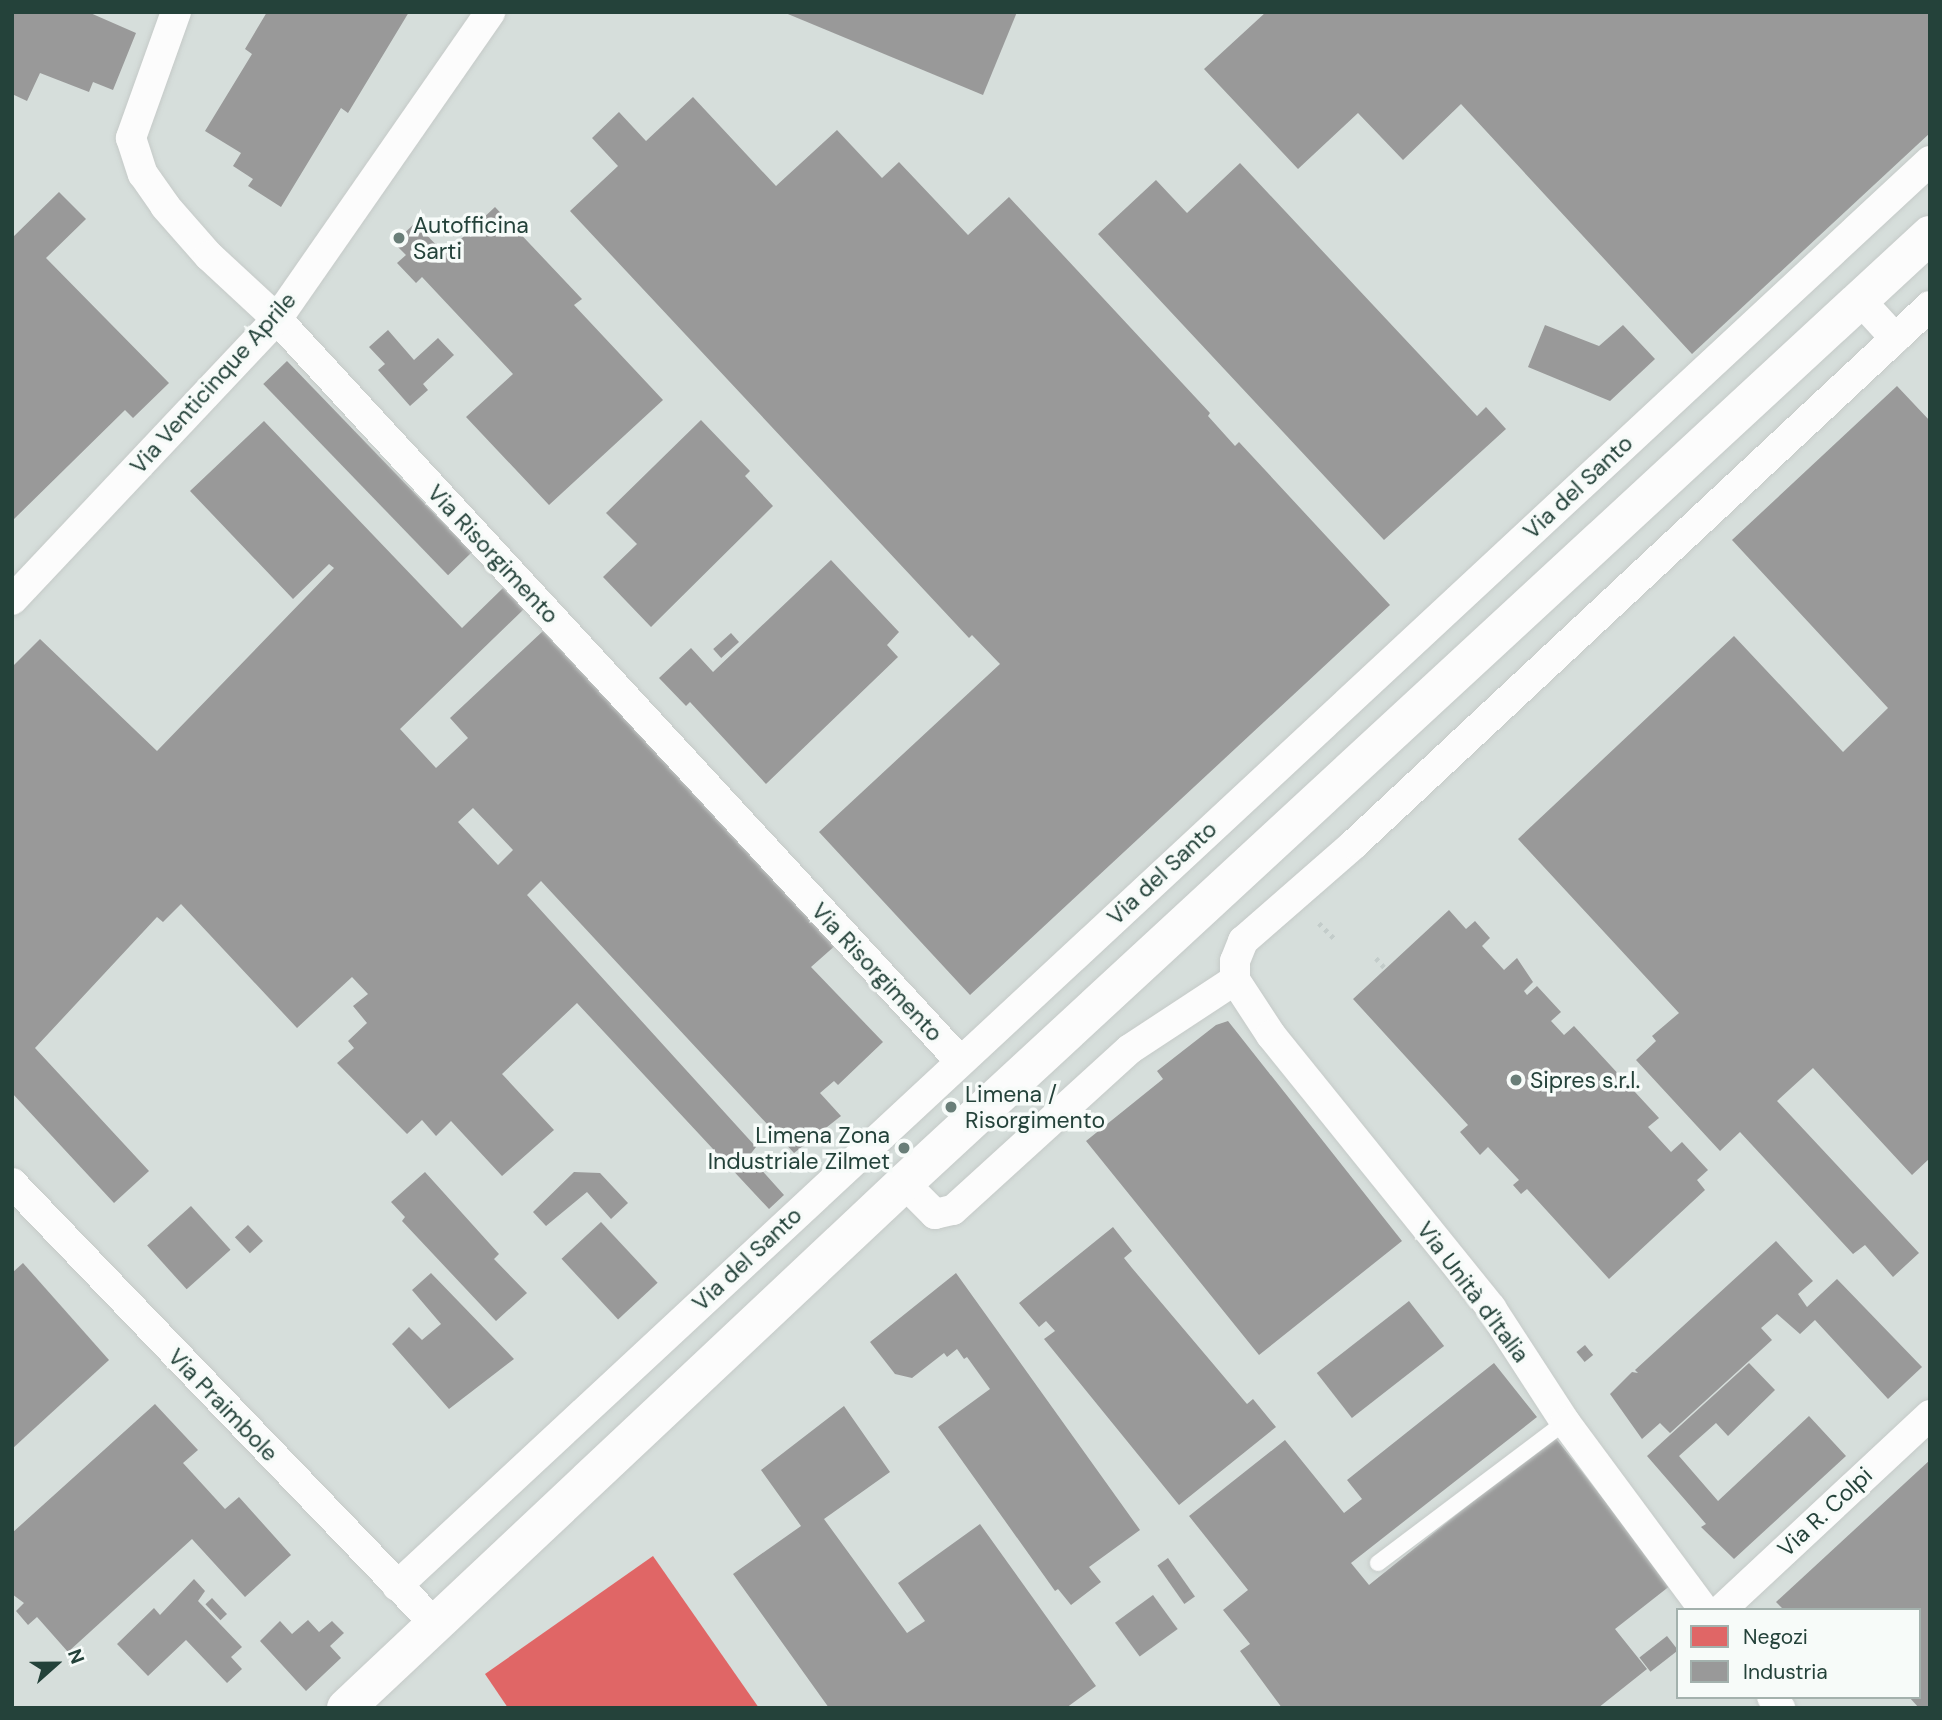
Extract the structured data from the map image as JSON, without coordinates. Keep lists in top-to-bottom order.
{
  "streets": {
    "street": [
      "Via Venticinque Aprile",
      "Via del Santo",
      "Via Risorgimento",
      "Via Unità d'Italia",
      "Via Praimbole",
      "Via R. Colpi"
    ]
  },
  "crossings": [
    ["Via Venticinque Aprile", "Via Risorgimento"],
    ["Via del Santo", "Via Risorgimento"],
    ["Via del Santo", "Via Praimbole"]
  ],
  "places": [
    "Autofficina Sarti",
    "Sipres s.r.l.",
    "Limena / Risorgimento",
    "Limena Zona Industriale Zilmet"
  ],
  "legend": ["Negozi", "Industria"],
  "north": "right"
}
